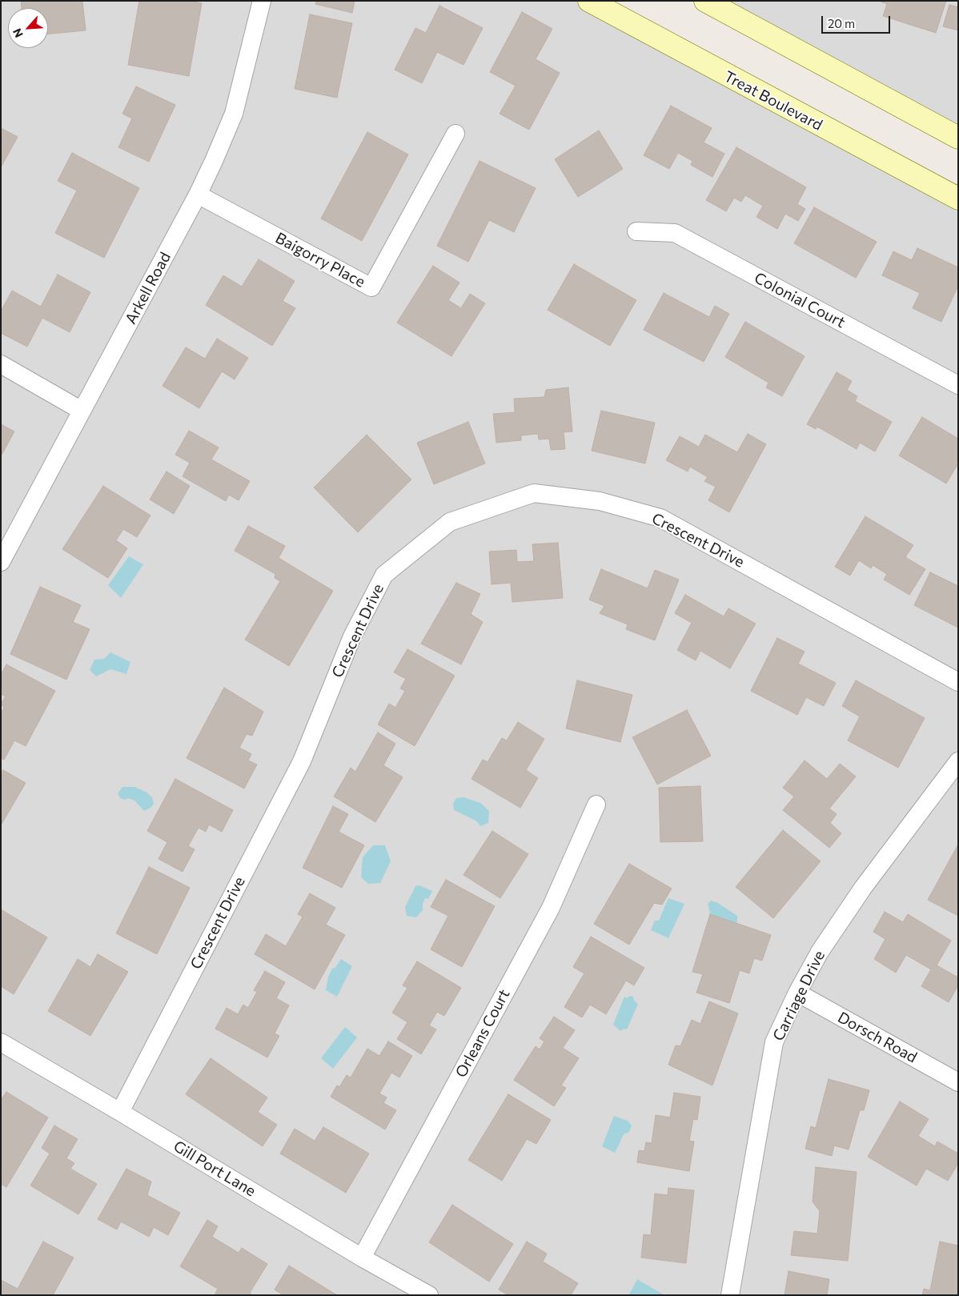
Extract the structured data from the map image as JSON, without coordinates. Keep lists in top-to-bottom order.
{
  "streets": {
    "main road": ["Treat Boulevard"],
    "street": [
      "Baigorry Place",
      "Arkell Road",
      "Colonial Court",
      "Crescent Drive",
      "Carriage Drive",
      "Orleans Court",
      "Dorsch Road",
      "Gill Port Lane"
    ]
  },
  "crossings": [
    ["Baigorry Place", "Arkell Road"],
    ["Crescent Drive", "Gill Port Lane"],
    ["Carriage Drive", "Dorsch Road"],
    ["Orleans Court", "Gill Port Lane"]
  ],
  "scale_bar": "20 m",
  "north": "bottom left"
}
